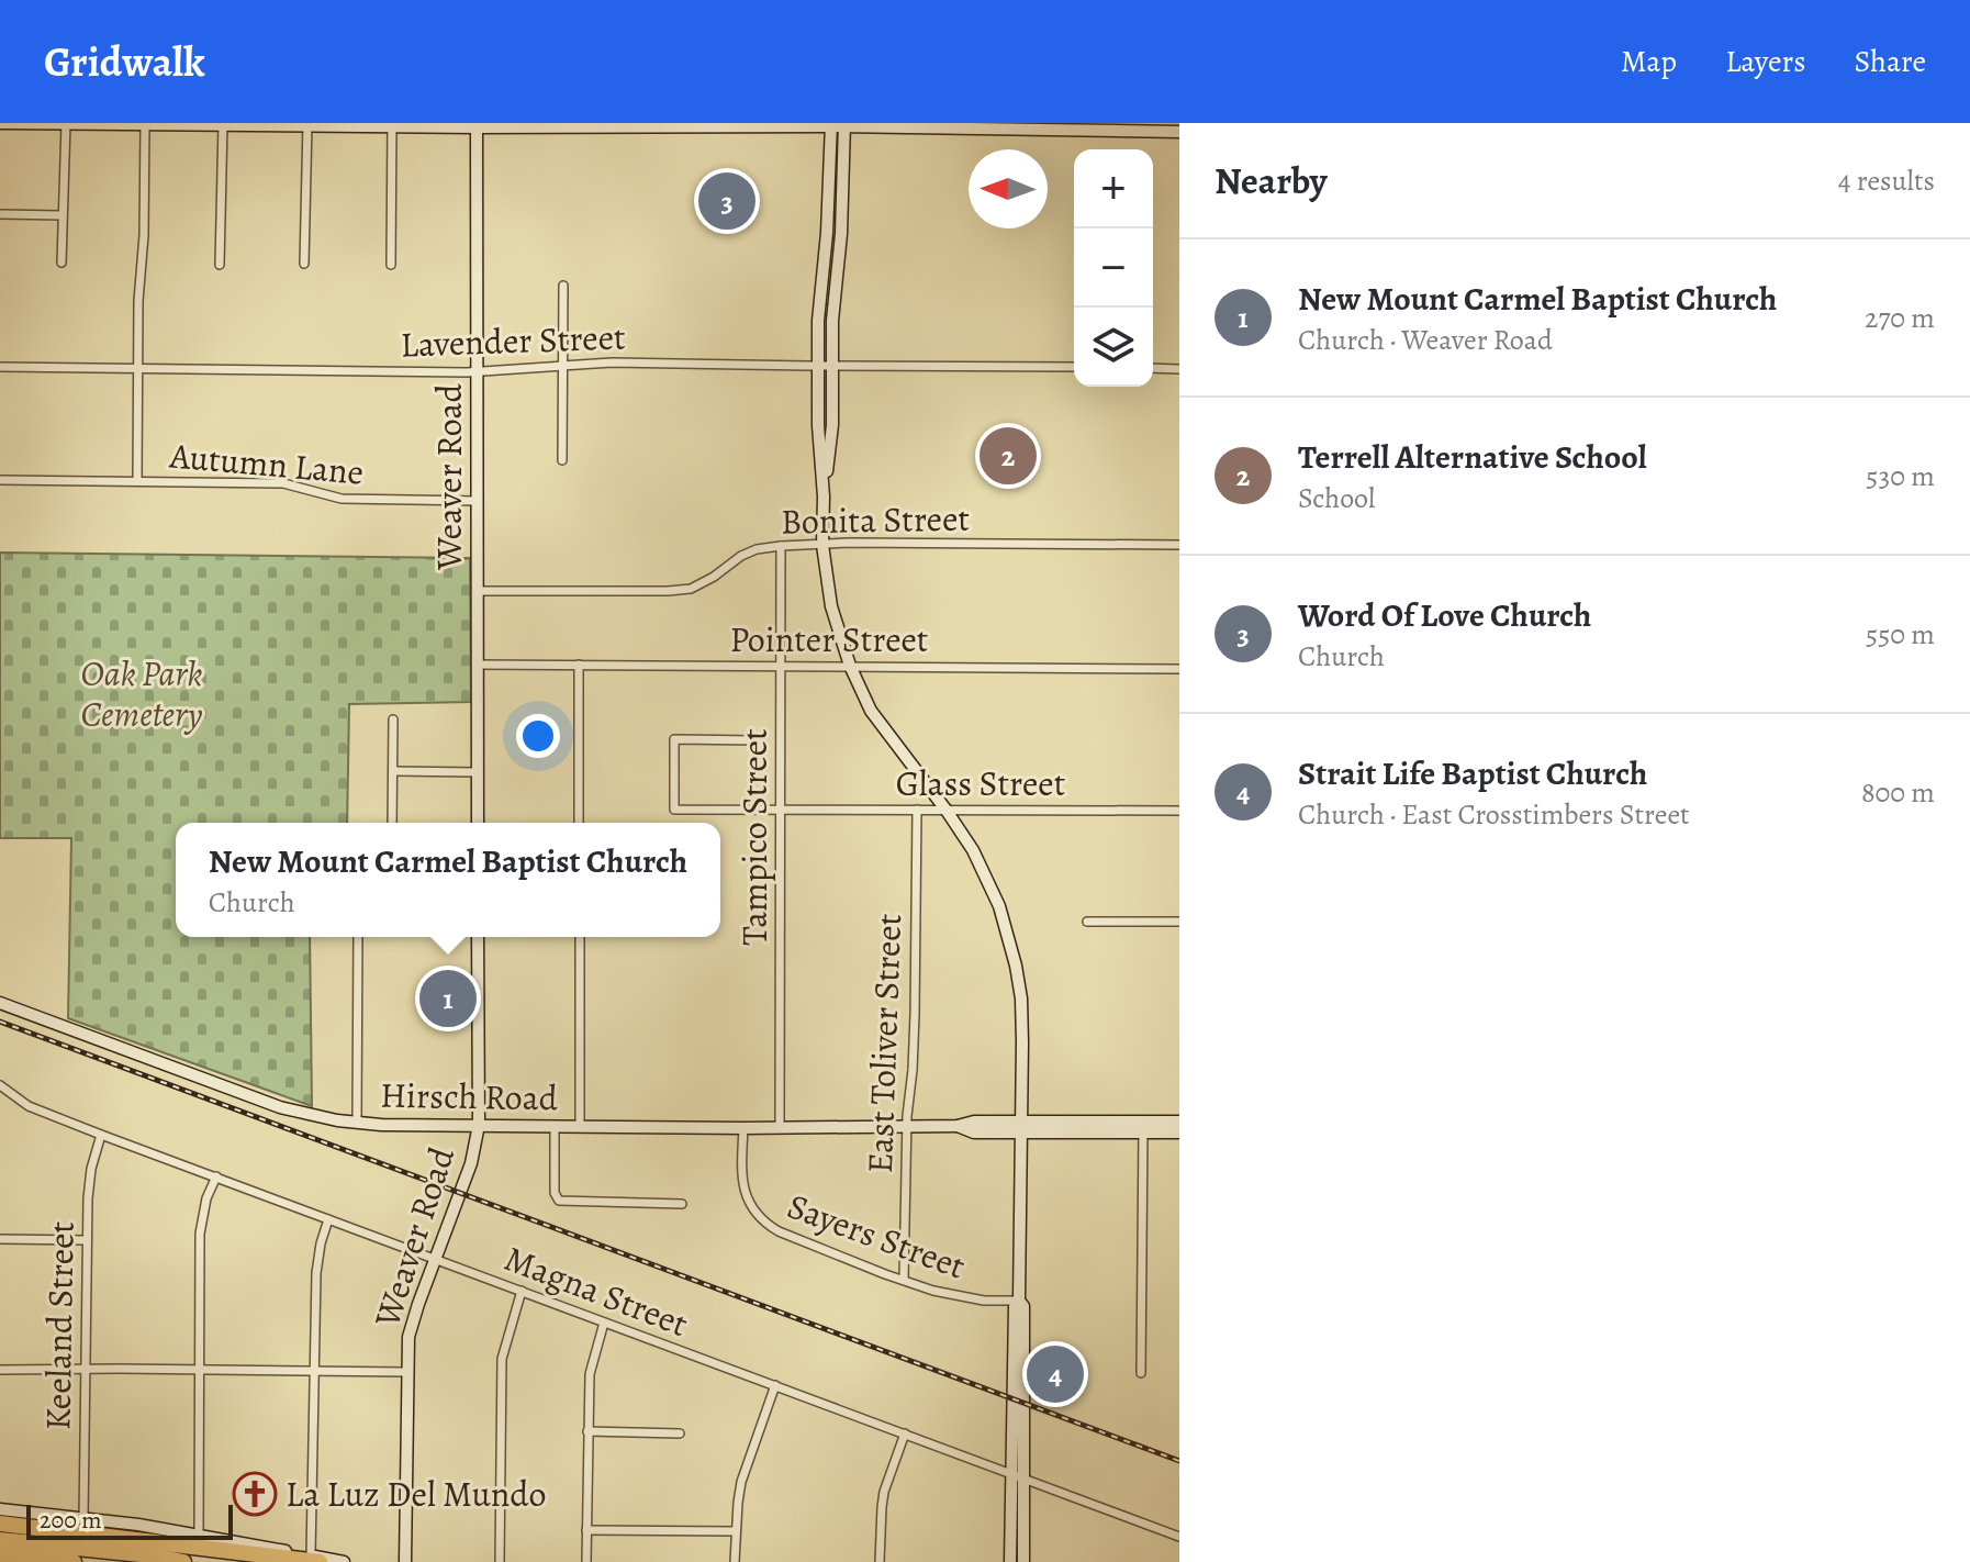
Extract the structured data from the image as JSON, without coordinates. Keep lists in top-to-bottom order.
{
  "streets": {
    "main road": ["Weaver Road", "Hirsch Road"],
    "street": [
      "Lavender Street",
      "Autumn Lane",
      "Bonita Street",
      "Pointer Street",
      "Glass Street",
      "Tampico Street",
      "East Toliver Street",
      "Sayers Street",
      "Magna Street",
      "Keeland Street"
    ]
  },
  "crossings": [
    ["Lavender Street", "Weaver Road"],
    ["Autumn Lane", "Weaver Road"],
    ["Weaver Road", "Bonita Street"],
    ["Weaver Road", "Pointer Street"],
    ["Weaver Road", "Hirsch Road"],
    ["Weaver Road", "Magna Street"],
    ["Bonita Street", "Tampico Street"],
    ["Pointer Street", "Tampico Street"],
    ["Glass Street", "Tampico Street"],
    ["Glass Street", "East Toliver Street"],
    ["Tampico Street", "Hirsch Road"],
    ["East Toliver Street", "Hirsch Road"],
    ["East Toliver Street", "Sayers Street"],
    ["Hirsch Road", "Sayers Street"],
    ["Magna Street", "Keeland Street"]
  ],
  "parks": ["Oak Park Cemetery"],
  "places": {
    "church": ["La Luz Del Mundo"]
  },
  "scale_bar": "200 m",
  "north": "left",
  "page": {
    "header": "Gridwalk",
    "nav": ["Map", "Layers", "Share"],
    "heading": ["Nearby", "4 results"],
    "map_buttons": ["+", "−"],
    "pins": [
      "3",
      "2",
      "1",
      "4"
    ],
    "list": [
      {
        "mark": "1",
        "name": "New Mount Carmel Baptist Church",
        "note": "Church · Weaver Road",
        "value": "270 m"
      },
      {
        "mark": "2",
        "name": "Terrell Alternative School",
        "note": "School",
        "value": "530 m"
      },
      {
        "mark": "3",
        "name": "Word Of Love Church",
        "note": "Church",
        "value": "550 m"
      },
      {
        "mark": "4",
        "name": "Strait Life Baptist Church",
        "note": "Church · East Crosstimbers Street",
        "value": "800 m"
      }
    ],
    "popup": ["New Mount Carmel Baptist Church", "Church"],
    "scale": "200 m"
  }
}
